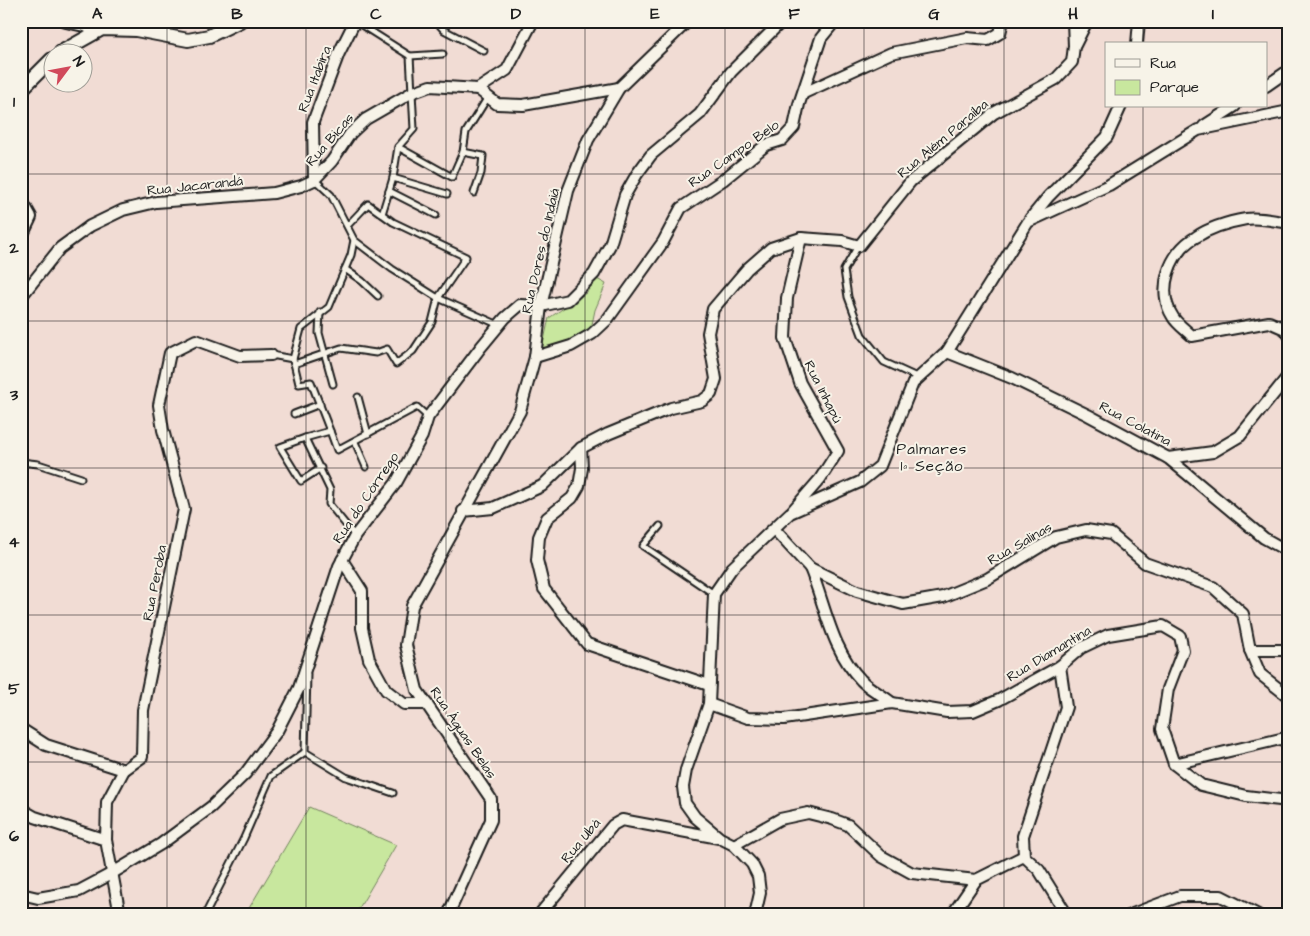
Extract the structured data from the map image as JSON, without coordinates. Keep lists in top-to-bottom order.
{
  "streets": {
    "street": [
      "Rua Itabira",
      "Rua Além Paraíba",
      "Rua Bicas",
      "Rua Campo Belo",
      "Rua Jacarandá",
      "Rua Dores do Indaiá",
      "Rua Inhapú",
      "Rua Colatina",
      "Rua do Córrego",
      "Rua Salinas",
      "Rua Peroba",
      "Rua Diamantina",
      "Rua Águas Belas",
      "Rua Ubá"
    ]
  },
  "crossings": [
    ["Rua Itabira", "Rua Bicas"],
    ["Rua Itabira", "Rua Jacarandá"],
    ["Rua Bicas", "Rua Jacarandá"],
    ["Rua Campo Belo", "Rua Dores do Indaiá"],
    ["Rua Dores do Indaiá", "Rua do Córrego"],
    ["Rua Dores do Indaiá", "Rua Águas Belas"],
    ["Rua do Córrego", "Rua Peroba"]
  ],
  "districts": ["Palmares 1ª Seção"],
  "legend": ["Rua", "Parque"],
  "north": "top right",
  "grid": {
    "columns": [
      "A",
      "B",
      "C",
      "D",
      "E",
      "F",
      "G",
      "H",
      "I"
    ],
    "rows": [
      "1",
      "2",
      "3",
      "4",
      "5",
      "6"
    ]
  }
}
